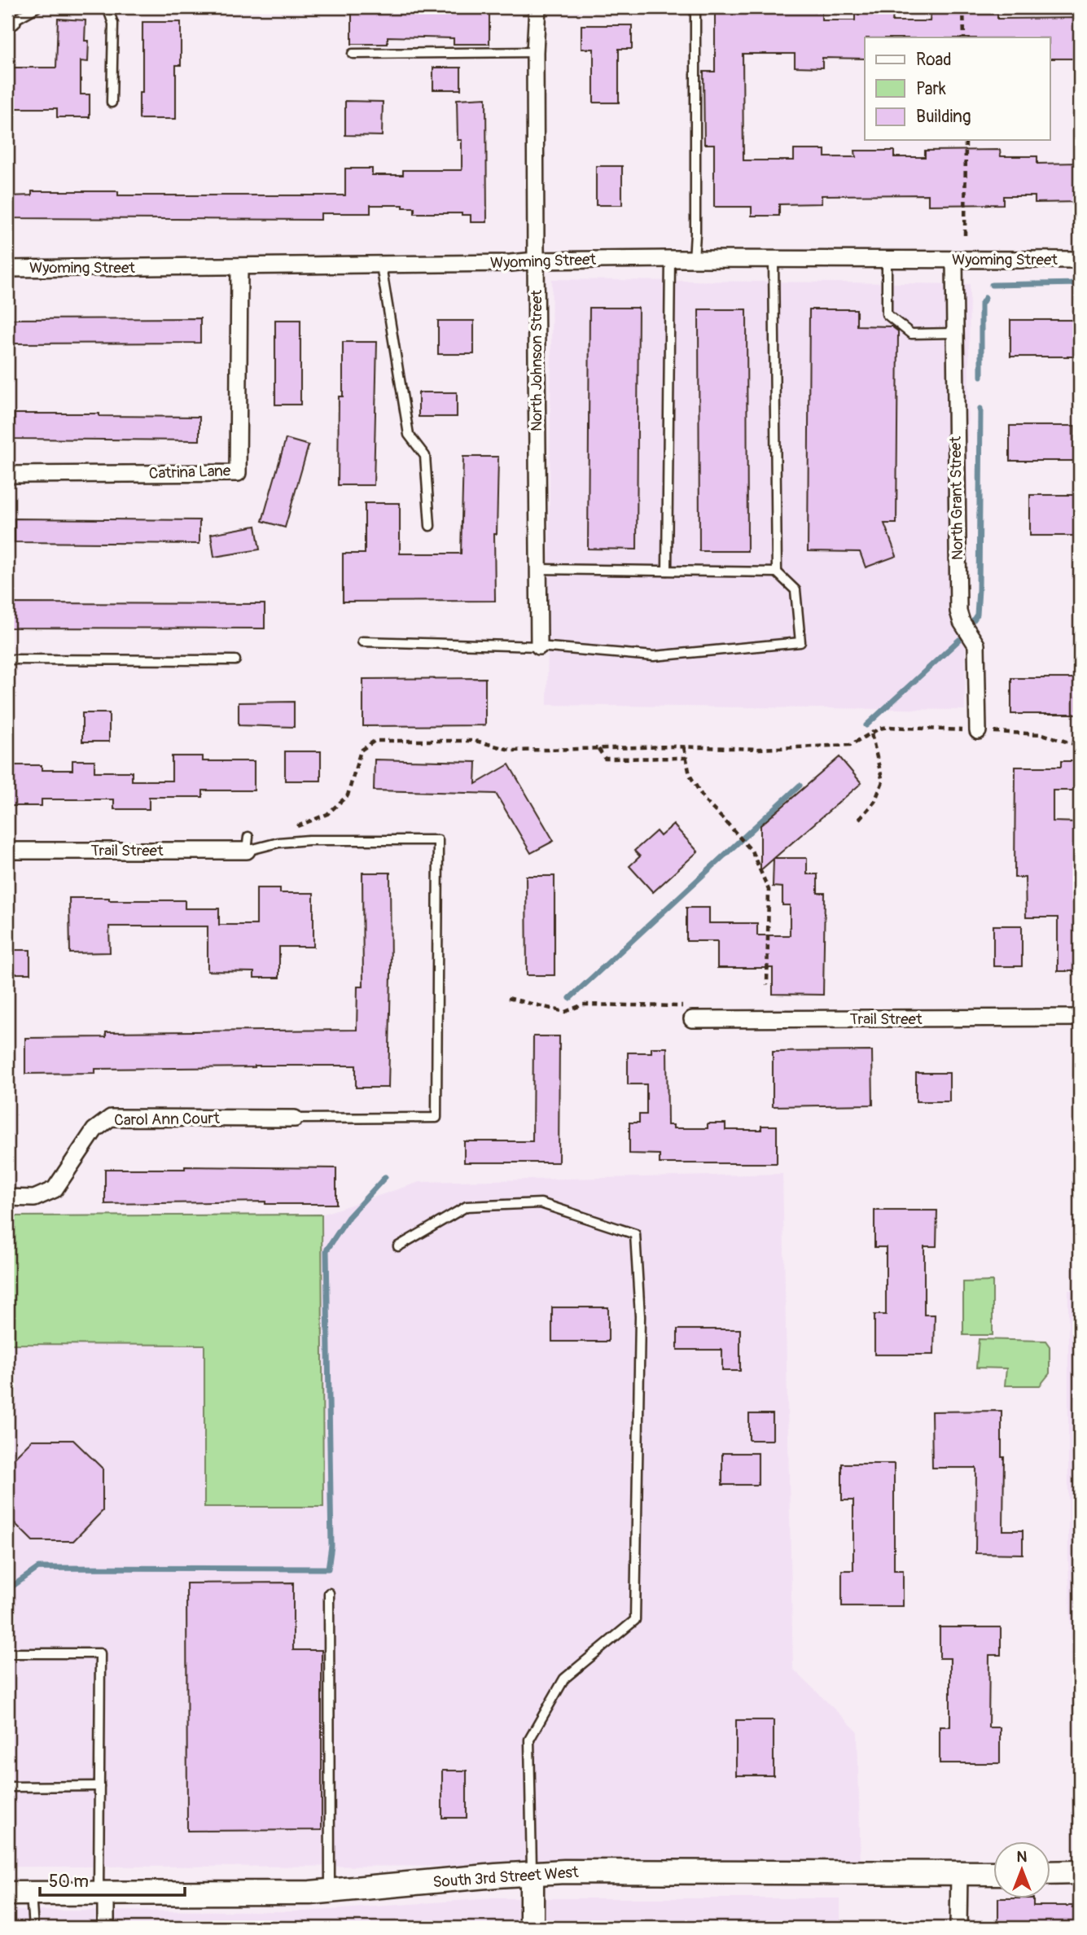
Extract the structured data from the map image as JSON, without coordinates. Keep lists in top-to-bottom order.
{
  "streets": {
    "main road": ["South 3rd Street West"],
    "street": [
      "Wyoming Street",
      "North Johnson Street",
      "Catrina Lane",
      "North Grant Street",
      "Trail Street",
      "Carol Ann Court"
    ]
  },
  "crossings": [
    ["Wyoming Street", "North Johnson Street"],
    ["Wyoming Street", "Catrina Lane"],
    ["Wyoming Street", "North Grant Street"]
  ],
  "legend": ["Road", "Park", "Building"],
  "scale_bar": "50 m",
  "north": "top"
}
